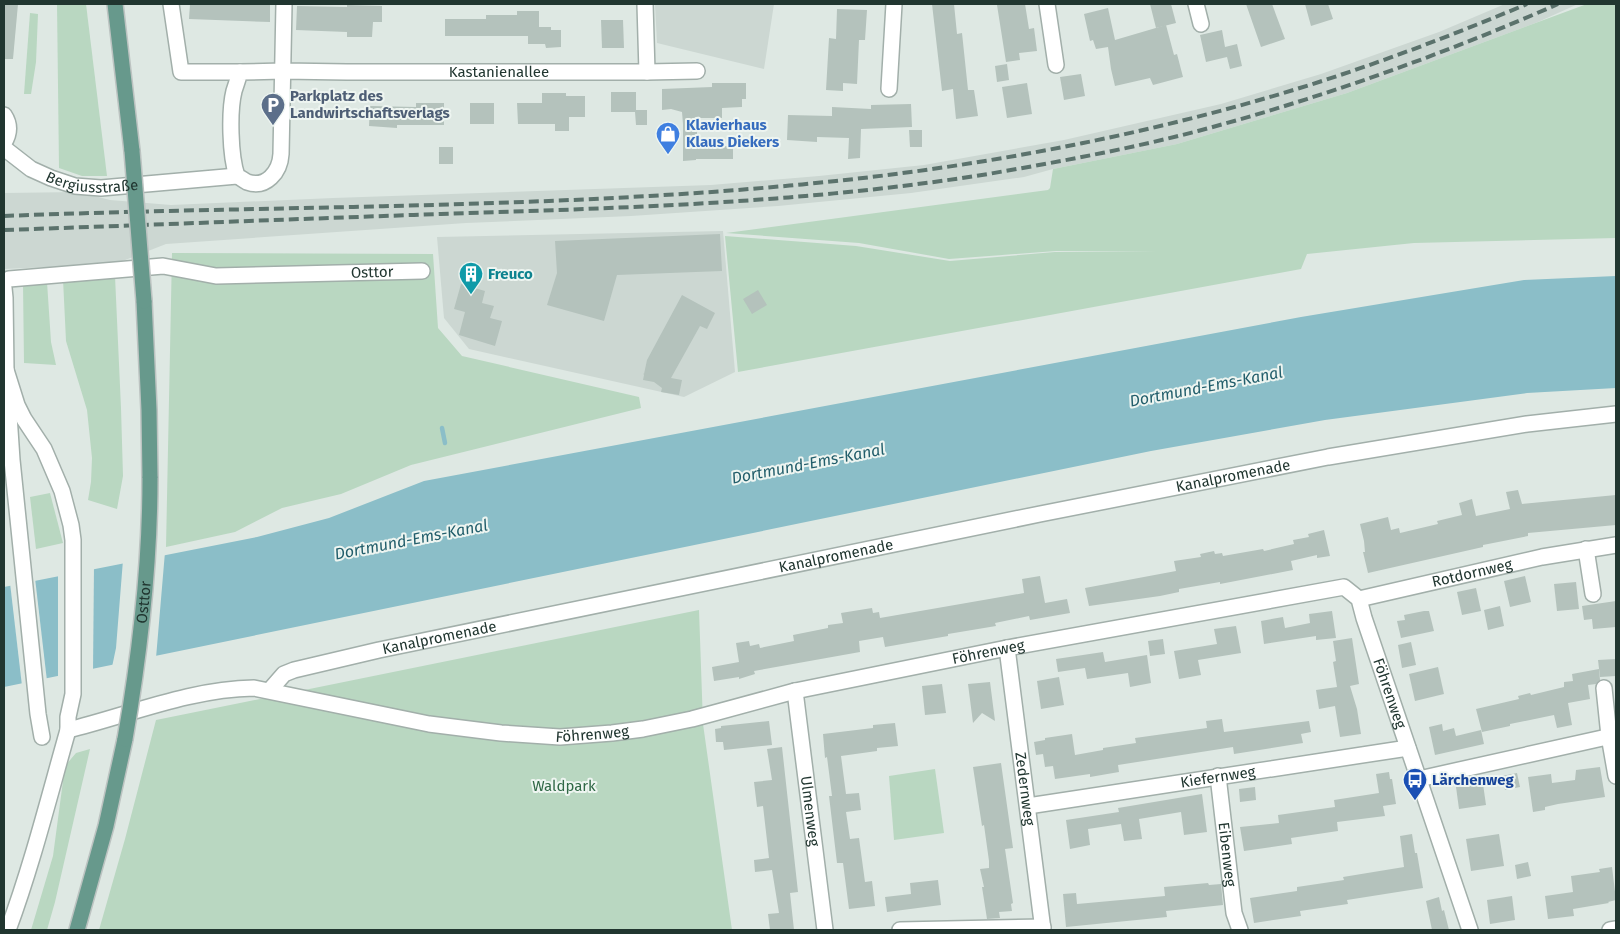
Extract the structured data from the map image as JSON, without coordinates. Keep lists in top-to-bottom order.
{
  "streets": {
    "main road": ["Osttor"],
    "street": [
      "Kastanienallee",
      "Bergiusstraße",
      "Kanalpromenade",
      "Rotdornweg",
      "Föhrenweg",
      "Kiefernweg",
      "Zedernweg",
      "Ulmenweg",
      "Eibenweg"
    ]
  },
  "crossings": [
    ["Kanalpromenade", "Föhrenweg"],
    ["Rotdornweg", "Föhrenweg"],
    ["Föhrenweg", "Kiefernweg"],
    ["Föhrenweg", "Zedernweg"],
    ["Föhrenweg", "Ulmenweg"],
    ["Kiefernweg", "Zedernweg"],
    ["Kiefernweg", "Eibenweg"]
  ],
  "water": ["Dortmund-Ems-Kanal"],
  "parks": ["Waldpark"],
  "places": {
    "parking": ["Parkplatz des Landwirtschaftsverlags"],
    "shop": ["Klavierhaus Klaus Diekers"],
    "building": ["Freuco"],
    "bus stop": ["Lärchenweg"]
  }
}
